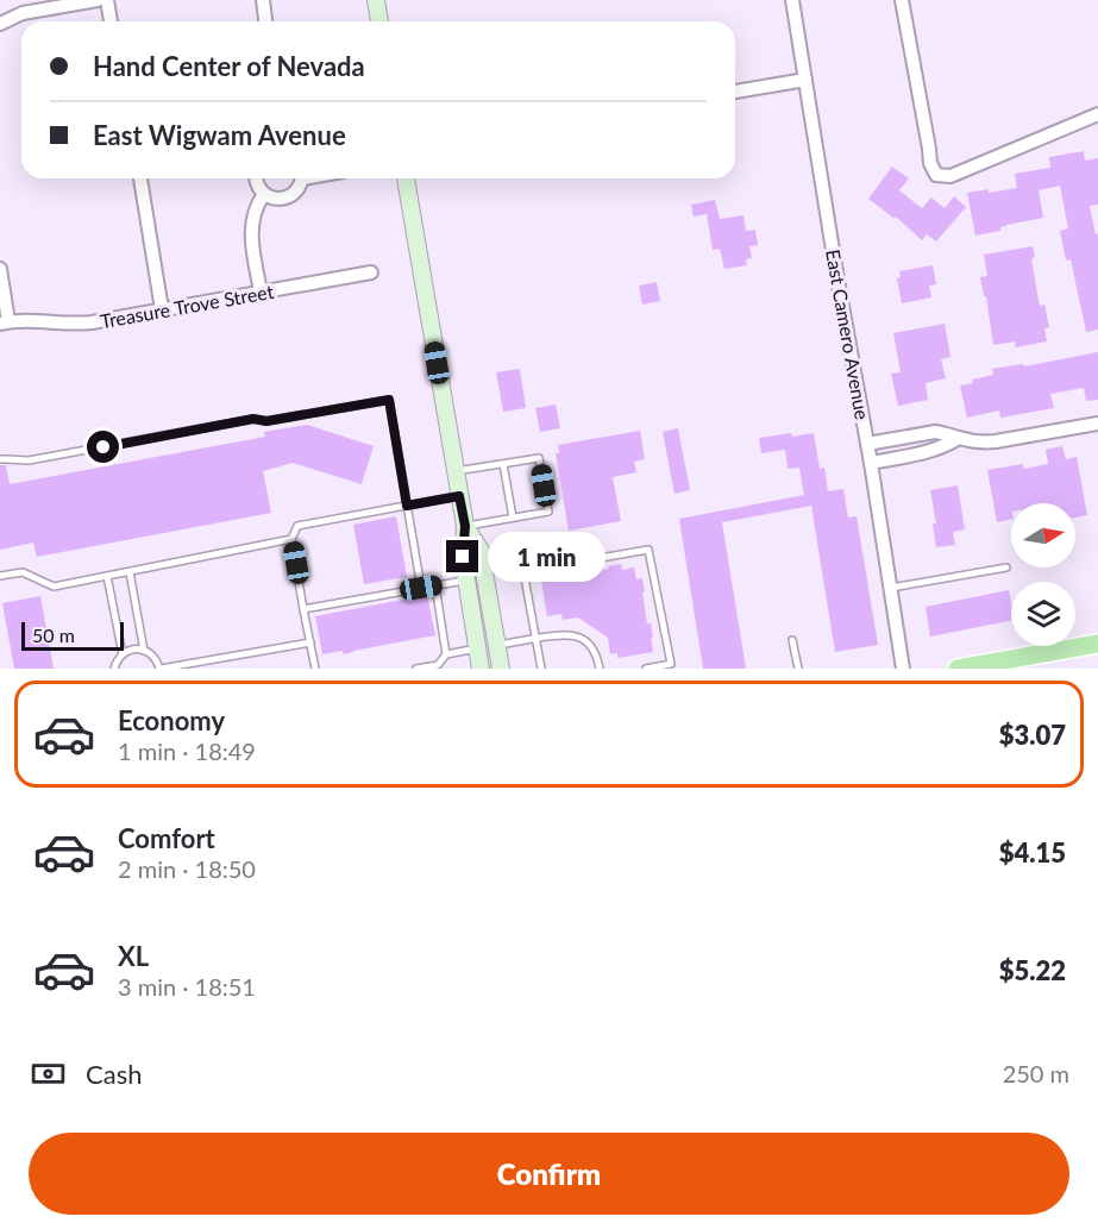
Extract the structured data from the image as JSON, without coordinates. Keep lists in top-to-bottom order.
{
  "streets": {
    "street": ["Treasure Trove Street", "East Camero Avenue"]
  },
  "scale_bar": "50 m",
  "north": "right",
  "page": {
    "banner": ["Hand Center of Nevada", "East Wigwam Avenue"],
    "bubble": "1 min",
    "scale": "50 m",
    "list": [
      {
        "name": "Economy",
        "note": "1 min · 18:49",
        "value": "$3.07"
      },
      {
        "name": "Comfort",
        "note": "2 min · 18:50",
        "value": "$4.15"
      },
      {
        "name": "XL",
        "note": "3 min · 18:51",
        "value": "$5.22"
      }
    ],
    "pay": ["Cash", "250 m"],
    "buttons": "Confirm"
  }
}
